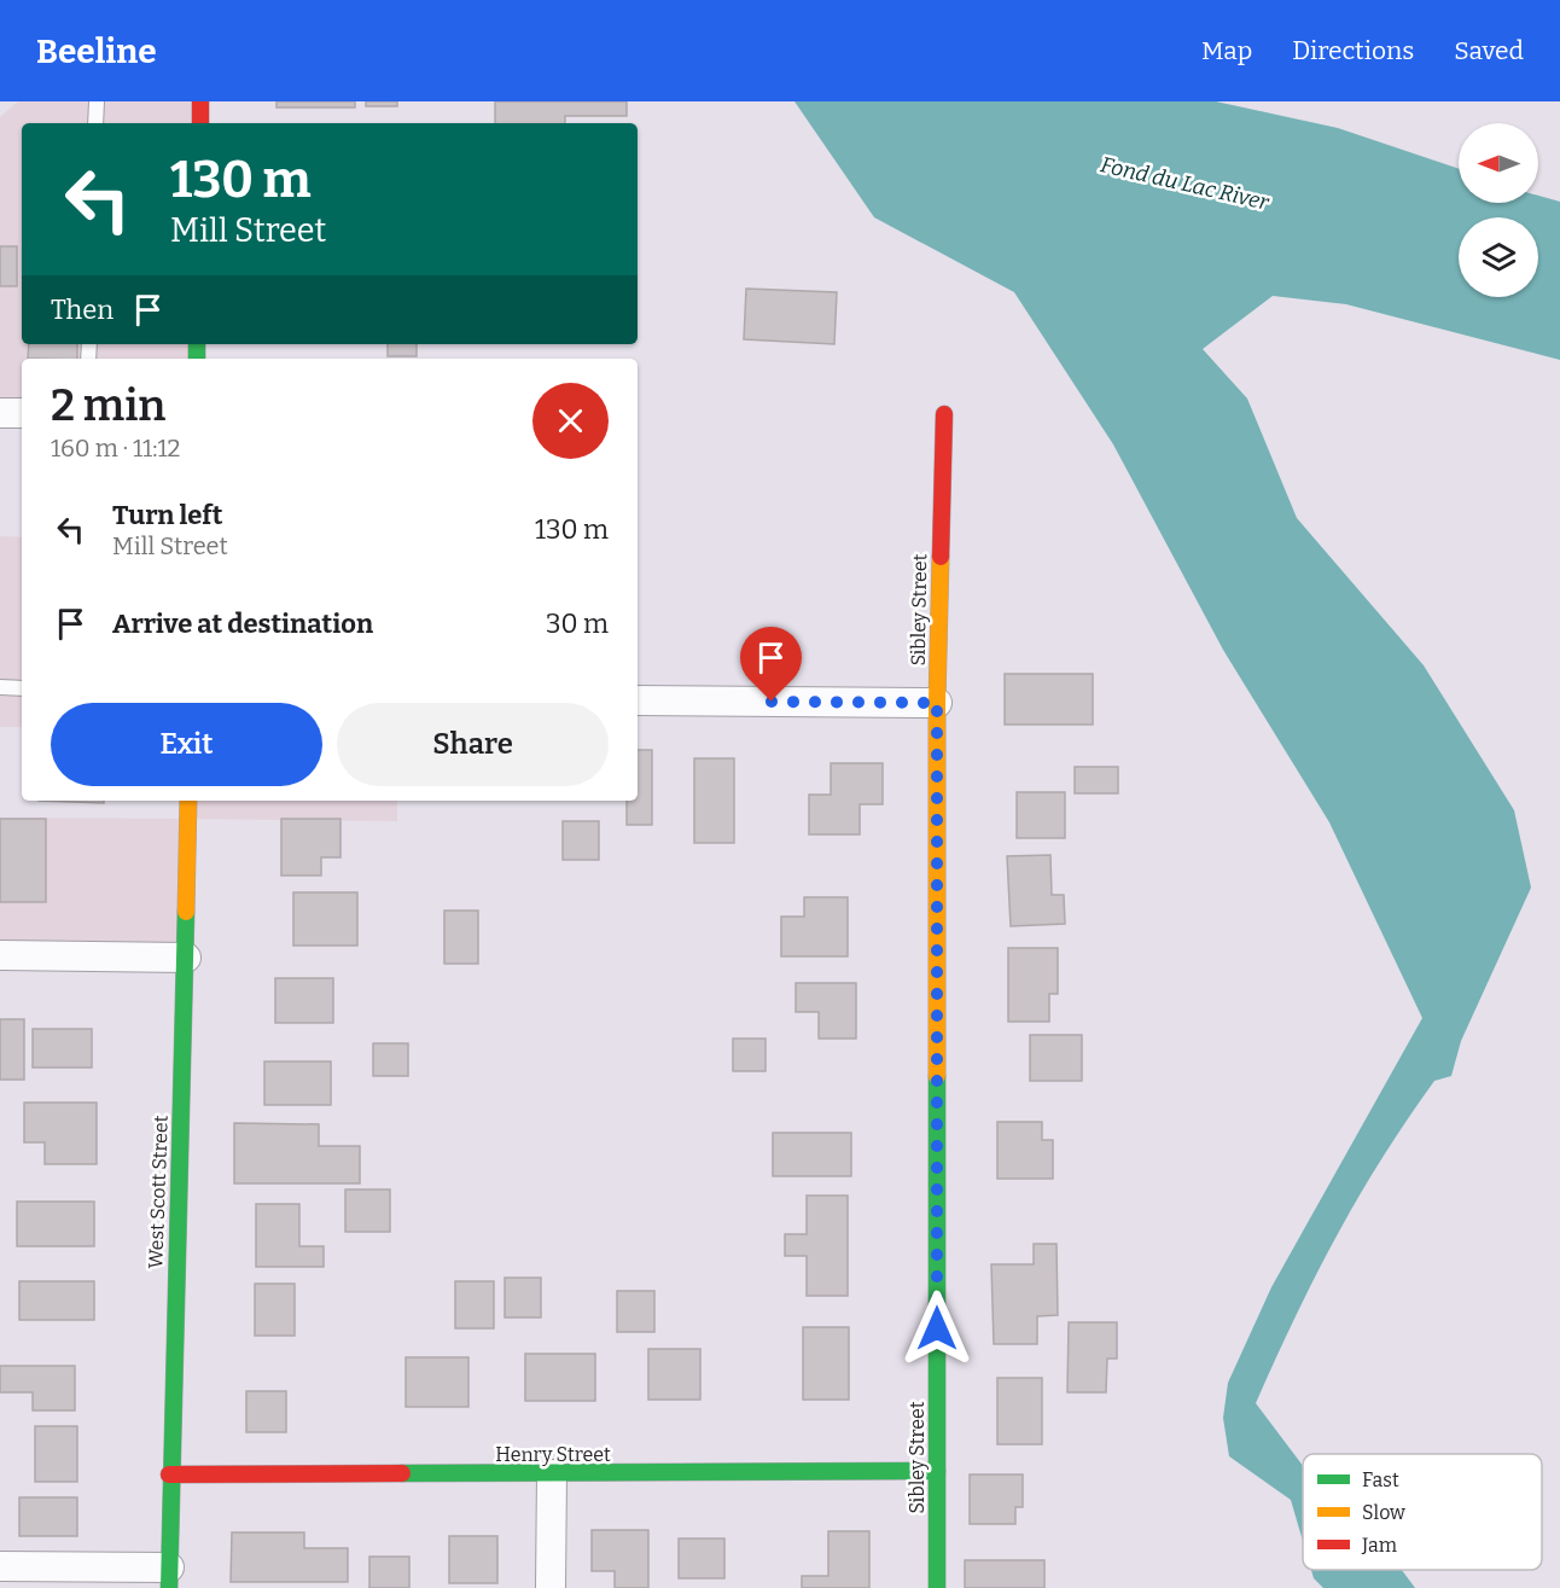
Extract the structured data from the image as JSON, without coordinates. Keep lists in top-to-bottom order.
{
  "streets": {
    "street": ["Sibley Street", "West Scott Street", "Henry Street"]
  },
  "crossings": [
    ["Sibley Street", "Henry Street"],
    ["West Scott Street", "Henry Street"]
  ],
  "water": ["Fond du Lac River"],
  "legend": ["Fast", "Slow", "Jam"],
  "north": "left",
  "page": {
    "header": "Beeline",
    "nav": ["Map", "Directions", "Saved"],
    "turn": ["130 m", "Mill Street"],
    "then": "Then",
    "heading": ["2 min", "160 m · 11:12"],
    "list": [
      {
        "name": "Turn left",
        "note": "Mill Street",
        "value": "130 m"
      },
      {
        "name": "Arrive at destination",
        "value": "30 m"
      }
    ],
    "buttons": ["Exit", "Share"]
  }
}
